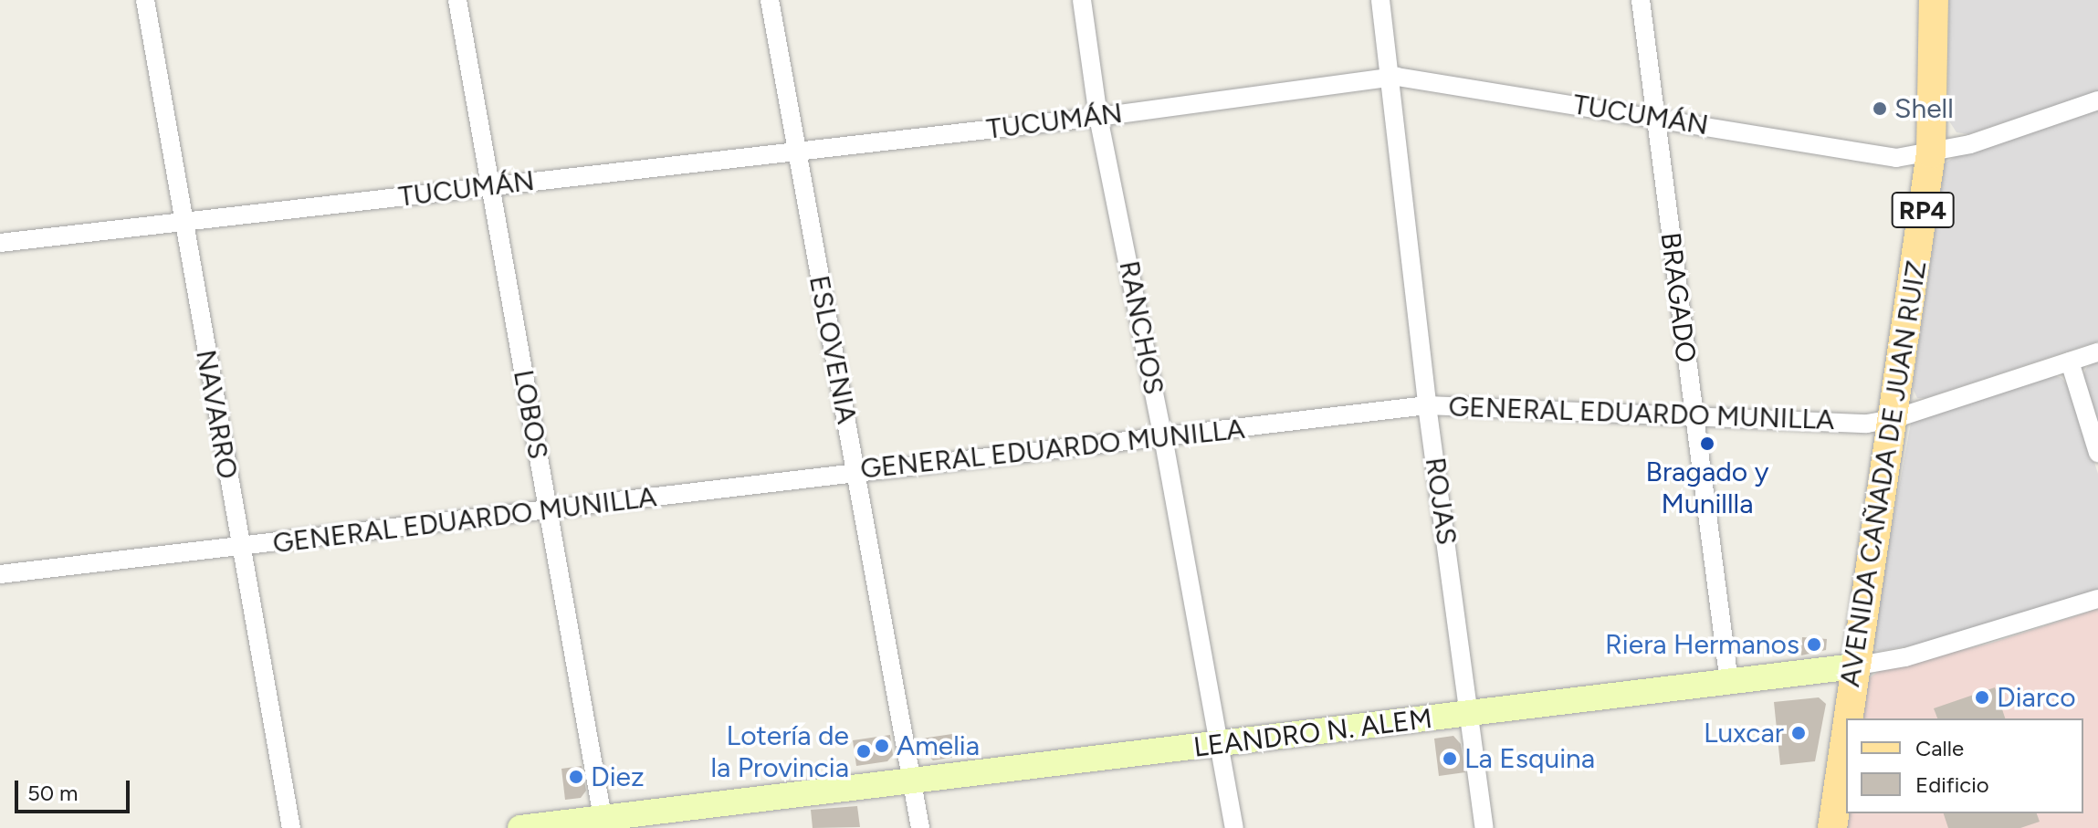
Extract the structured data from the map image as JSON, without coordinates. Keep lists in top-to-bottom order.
{
  "streets": {
    "main road": ["RP4", "AVENIDA CAÑADA DE JUAN RUIZ"],
    "street": [
      "TUCUMÁN",
      "BRAGADO",
      "RANCHOS",
      "ESLOVENIA",
      "GENERAL EDUARDO MUNILLA",
      "NAVARRO",
      "LOBOS",
      "ROJAS",
      "LEANDRO N. ALEM"
    ]
  },
  "crossings": [
    ["TUCUMÁN", "BRAGADO"],
    ["TUCUMÁN", "RANCHOS"],
    ["TUCUMÁN", "ESLOVENIA"],
    ["TUCUMÁN", "NAVARRO"],
    ["TUCUMÁN", "LOBOS"],
    ["TUCUMÁN", "AVENIDA CAÑADA DE JUAN RUIZ"],
    ["TUCUMÁN", "ROJAS"],
    ["BRAGADO", "GENERAL EDUARDO MUNILLA"],
    ["BRAGADO", "LEANDRO N. ALEM"],
    ["RANCHOS", "GENERAL EDUARDO MUNILLA"],
    ["RANCHOS", "LEANDRO N. ALEM"],
    ["ESLOVENIA", "GENERAL EDUARDO MUNILLA"],
    ["ESLOVENIA", "LEANDRO N. ALEM"],
    ["GENERAL EDUARDO MUNILLA", "NAVARRO"],
    ["GENERAL EDUARDO MUNILLA", "LOBOS"],
    ["GENERAL EDUARDO MUNILLA", "AVENIDA CAÑADA DE JUAN RUIZ"],
    ["GENERAL EDUARDO MUNILLA", "ROJAS"],
    ["LOBOS", "LEANDRO N. ALEM"],
    ["AVENIDA CAÑADA DE JUAN RUIZ", "LEANDRO N. ALEM"],
    ["ROJAS", "LEANDRO N. ALEM"]
  ],
  "places": [
    "Shell",
    "Bragado y Munillla",
    "Riera Hermanos",
    "Diarco",
    "Luxcar",
    "Amelia",
    "Lotería de la Provincia",
    "La Esquina",
    "Diez"
  ],
  "legend": ["Calle", "Edificio"],
  "scale_bar": "50 m"
}
